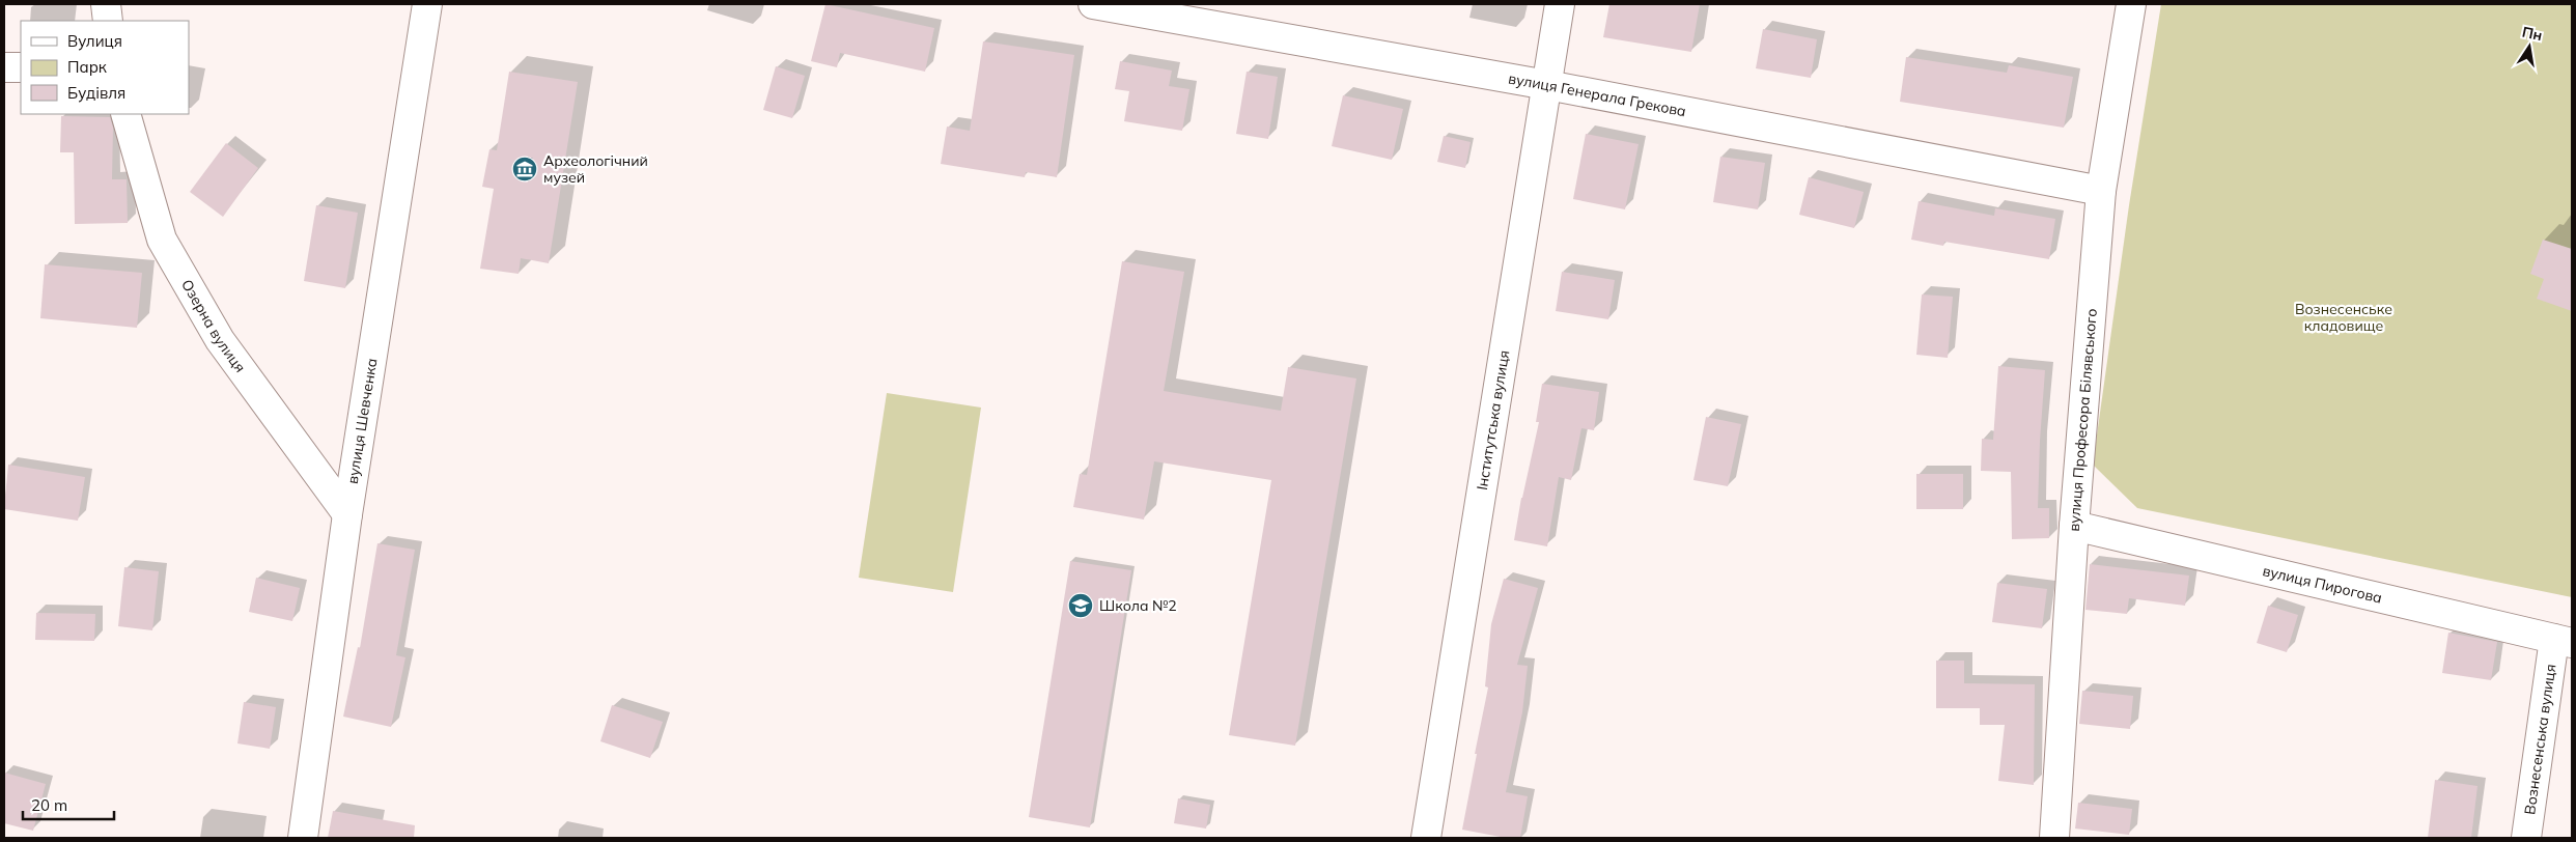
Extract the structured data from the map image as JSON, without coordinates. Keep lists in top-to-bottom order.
{
  "streets": {
    "street": [
      "вулиця Генерала Грекова",
      "Озерна вулиця",
      "вулиця Професора Білявського",
      "вулиця Шевченка",
      "Інститутська вулиця",
      "вулиця Пирогова",
      "Вознесенська вулиця"
    ]
  },
  "crossings": [
    ["вулиця Генерала Грекова", "вулиця Професора Білявського"],
    ["вулиця Генерала Грекова", "Інститутська вулиця"],
    ["Озерна вулиця", "вулиця Шевченка"],
    ["вулиця Професора Білявського", "вулиця Пирогова"],
    ["вулиця Пирогова", "Вознесенська вулиця"]
  ],
  "parks": ["Вознесенське кладовище"],
  "places": {
    "museum": ["Археологічний музей"],
    "school or university": ["Школа №2"]
  },
  "legend": ["Вулиця", "Парк", "Будівля"],
  "scale_bar": "20 m",
  "north": "top"
}
